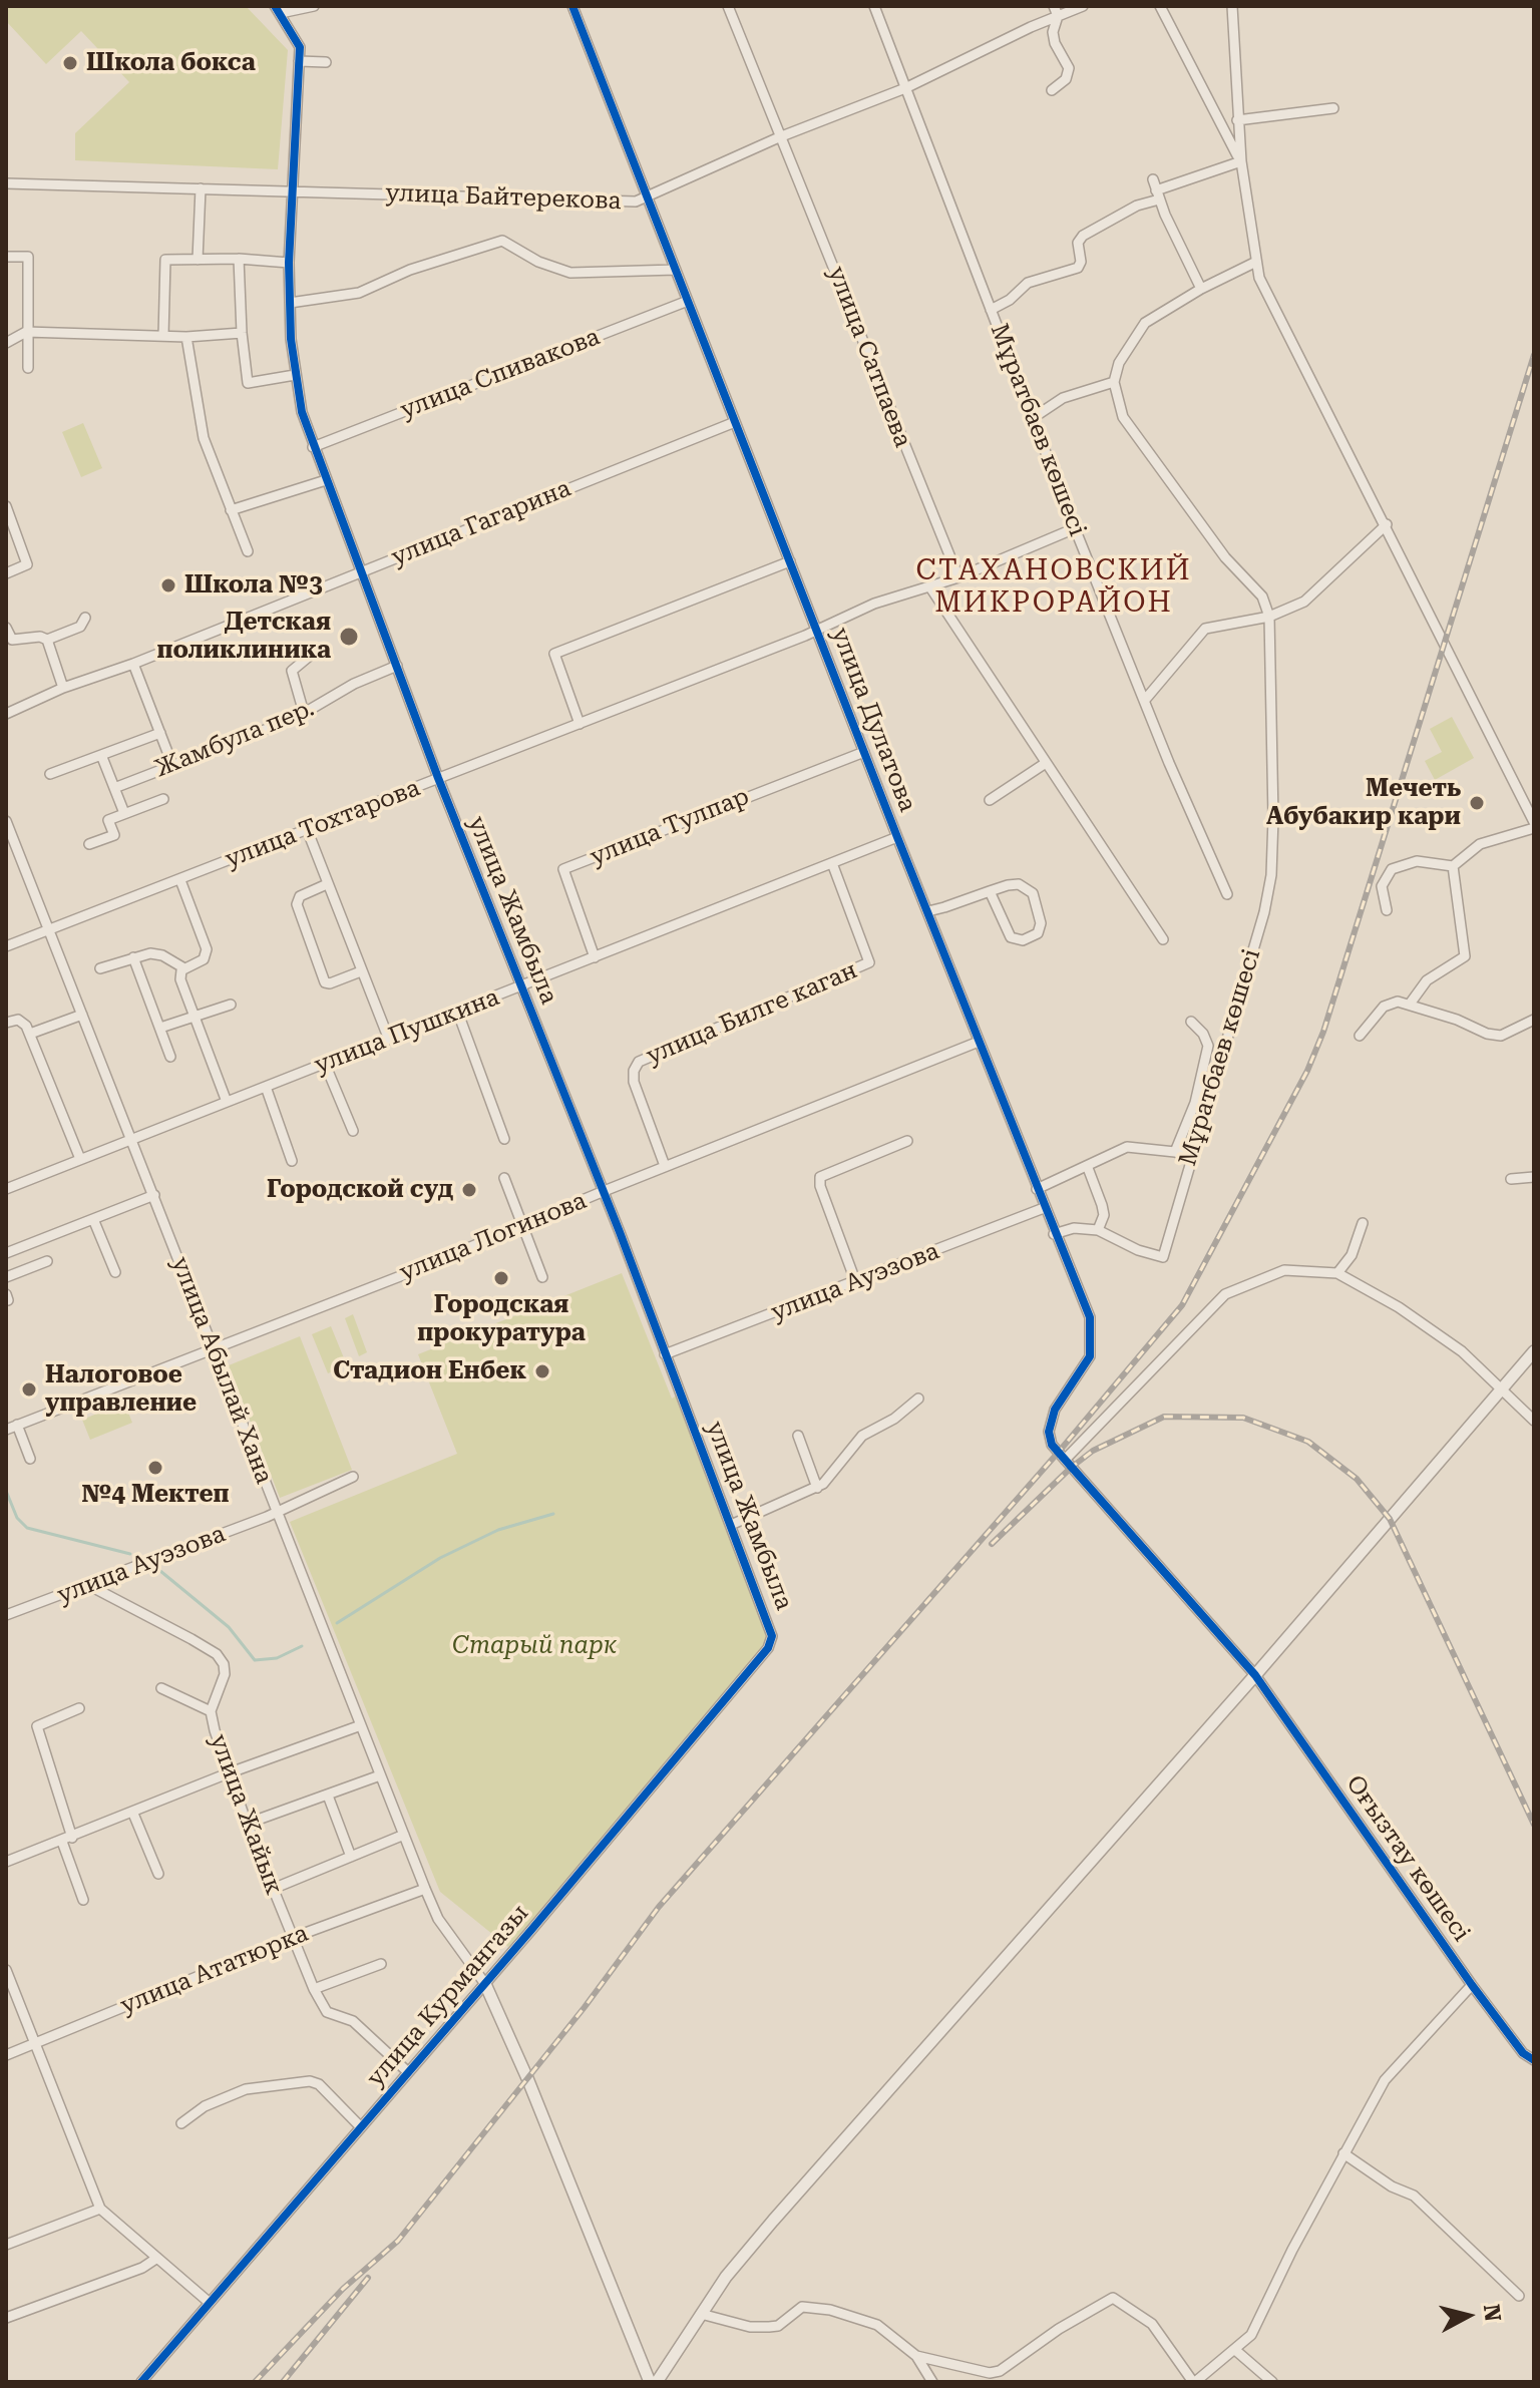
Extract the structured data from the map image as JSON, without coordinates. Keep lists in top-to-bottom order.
{
  "streets": {
    "street": [
      "улица Байтерекова",
      "улица Сатпаева",
      "улица Спивакова",
      "Мұратбаев көшесі",
      "улица Гагарина",
      "улица Дулатова",
      "Жамбула пер.",
      "улица Тохтарова",
      "улица Тулпар",
      "улица Жамбыла",
      "улица Билге каган",
      "улица Пушкина",
      "улица Логинова",
      "улица Ауэзова",
      "улица Абылай Хана",
      "улица Жайык",
      "Оғызтау көшесі",
      "улица Ататюрка",
      "улица Курмангазы"
    ]
  },
  "crossings": [
    ["улица Байтерекова", "улица Сатпаева"],
    ["улица Байтерекова", "Мұратбаев көшесі"],
    ["улица Байтерекова", "улица Дулатова"],
    ["улица Байтерекова", "улица Жамбыла"],
    ["улица Спивакова", "улица Дулатова"],
    ["улица Спивакова", "улица Жамбыла"],
    ["улица Гагарина", "улица Дулатова"],
    ["улица Гагарина", "улица Жамбыла"],
    ["улица Дулатова", "улица Тохтарова"],
    ["улица Дулатова", "улица Тулпар"],
    ["улица Дулатова", "улица Пушкина"],
    ["улица Дулатова", "улица Логинова"],
    ["улица Дулатова", "улица Ауэзова"],
    ["улица Дулатова", "Оғызтау көшесі"],
    ["Жамбула пер.", "улица Жамбыла"],
    ["улица Тохтарова", "улица Жамбыла"],
    ["улица Тохтарова", "улица Абылай Хана"],
    ["улица Тулпар", "улица Пушкина"],
    ["улица Жамбыла", "улица Пушкина"],
    ["улица Жамбыла", "улица Логинова"],
    ["улица Жамбыла", "улица Ауэзова"],
    ["улица Жамбыла", "улица Курмангазы"],
    ["улица Билге каган", "улица Пушкина"],
    ["улица Билге каган", "улица Логинова"],
    ["улица Пушкина", "улица Абылай Хана"],
    ["улица Логинова", "улица Абылай Хана"],
    ["улица Ауэзова", "улица Абылай Хана"],
    ["улица Ауэзова", "улица Жайык"],
    ["улица Абылай Хана", "улица Ататюрка"],
    ["улица Абылай Хана", "улица Курмангазы"],
    ["улица Жайык", "улица Ататюрка"],
    ["улица Жайык", "улица Курмангазы"]
  ],
  "districts": ["СТАХАНОВСКИЙ МИКРОРАЙОН"],
  "parks": ["Старый парк"],
  "places": [
    "Школа бокса",
    "Школа №3",
    "Детская поликлиника",
    "Мечеть Абубакир кари",
    "Городской суд",
    "Городская прокуратура",
    "Стадион Енбек",
    "Налоговое управление",
    "№4 Мектеп"
  ],
  "north": "right"
}
